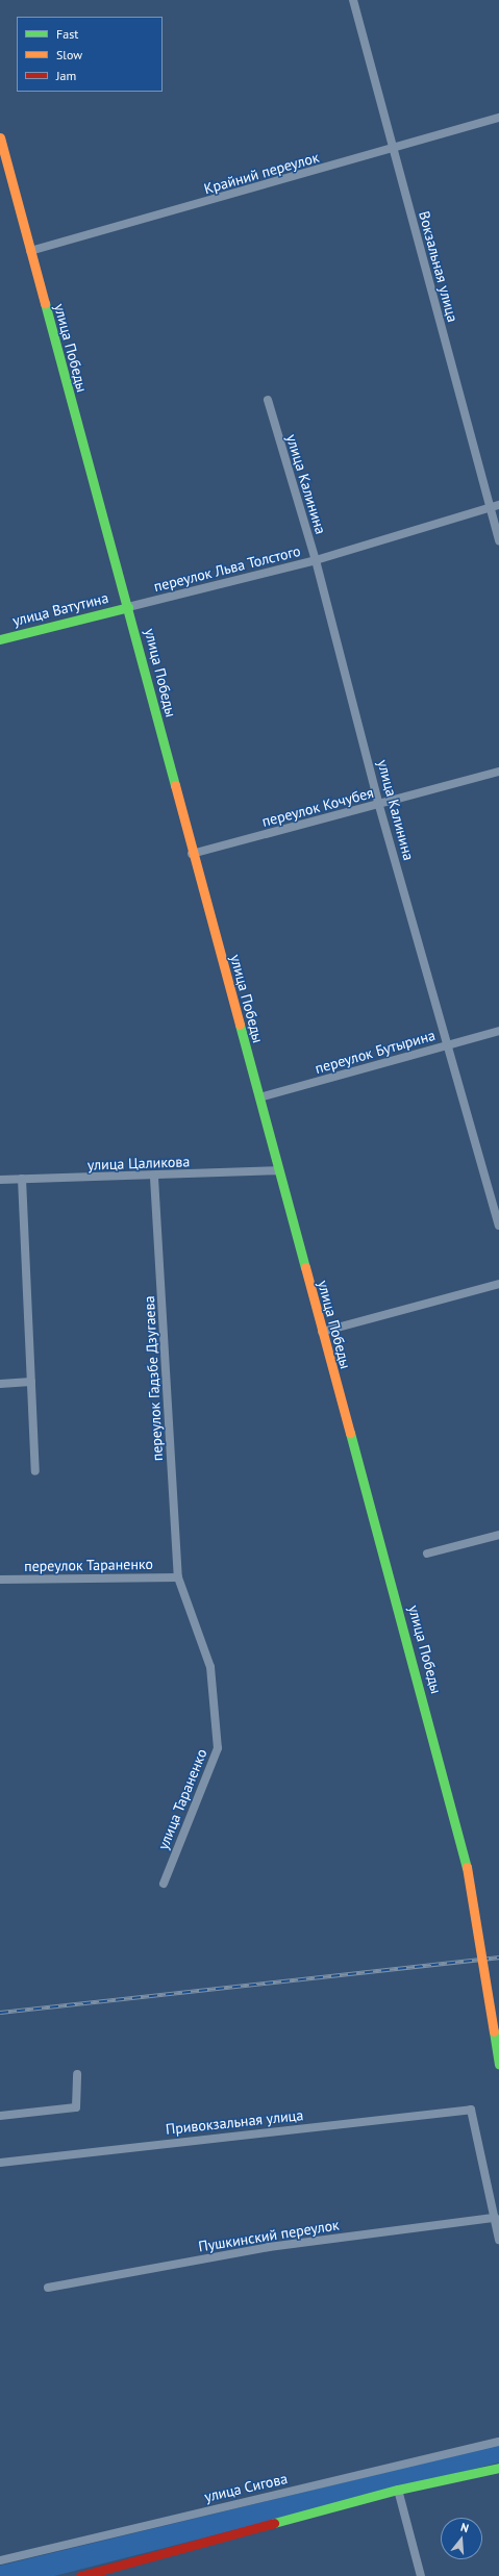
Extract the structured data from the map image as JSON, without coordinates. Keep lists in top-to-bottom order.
{
  "streets": {
    "main road": ["улица Победы", "улица Ватутина"],
    "street": [
      "Крайний переулок",
      "Вокзальная улица",
      "улица Калинина",
      "переулок Льва Толстого",
      "переулок Кочубея",
      "переулок Бутырина",
      "улица Цаликова",
      "переулок Гадзбе Дзугаева",
      "переулок Тараненко",
      "улица Тараненко",
      "Привокзальная улица",
      "Пушкинский переулок",
      "улица Сигова"
    ]
  },
  "crossings": [
    ["Крайний переулок", "Вокзальная улица"],
    ["Крайний переулок", "улица Победы"],
    ["Вокзальная улица", "переулок Льва Толстого"],
    ["улица Победы", "переулок Льва Толстого"],
    ["улица Победы", "улица Ватутина"],
    ["улица Победы", "переулок Кочубея"],
    ["улица Победы", "переулок Бутырина"],
    ["улица Победы", "улица Цаликова"],
    ["улица Калинина", "переулок Льва Толстого"],
    ["улица Калинина", "переулок Кочубея"],
    ["улица Калинина", "переулок Бутырина"],
    ["переулок Льва Толстого", "улица Ватутина"],
    ["улица Цаликова", "переулок Гадзбе Дзугаева"],
    ["переулок Гадзбе Дзугаева", "переулок Тараненко"],
    ["переулок Гадзбе Дзугаева", "улица Тараненко"],
    ["переулок Тараненко", "улица Тараненко"],
    ["Привокзальная улица", "Пушкинский переулок"]
  ],
  "legend": ["Fast", "Slow", "Jam"],
  "north": "top"
}
